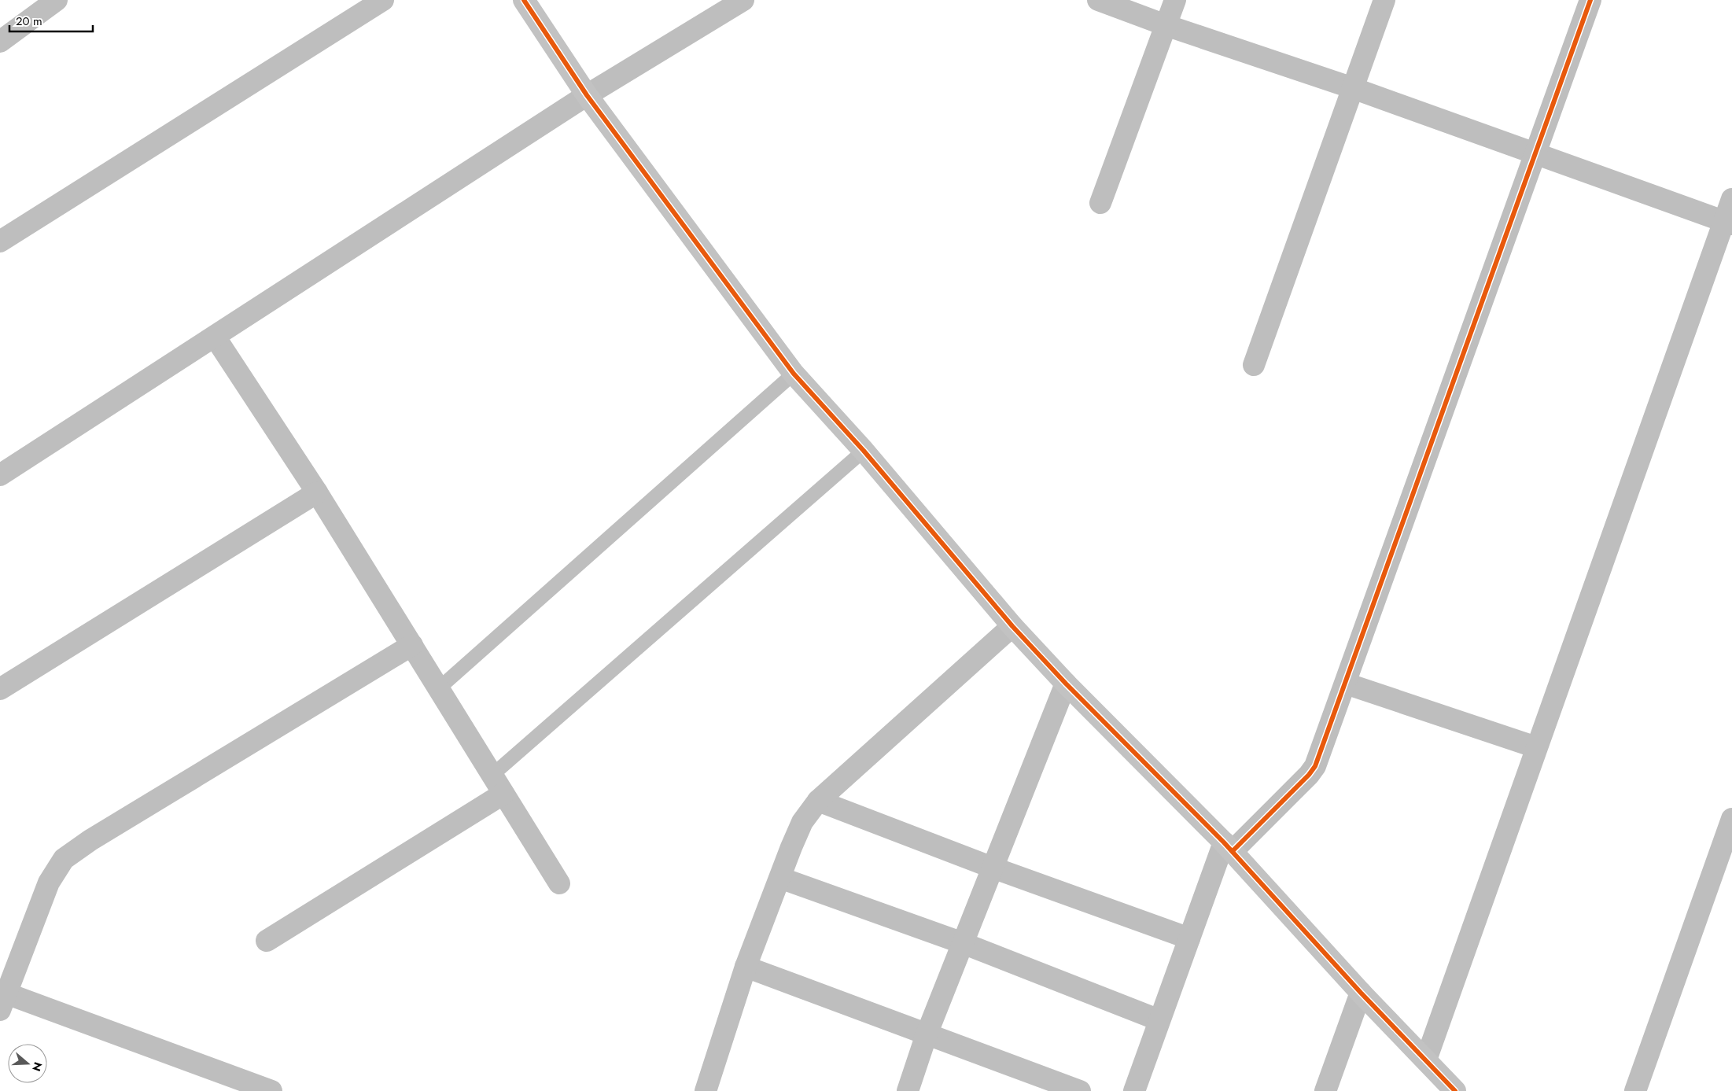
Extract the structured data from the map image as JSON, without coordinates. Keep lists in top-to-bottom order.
{
  "scale_bar": "20 m",
  "north": "right"
}
